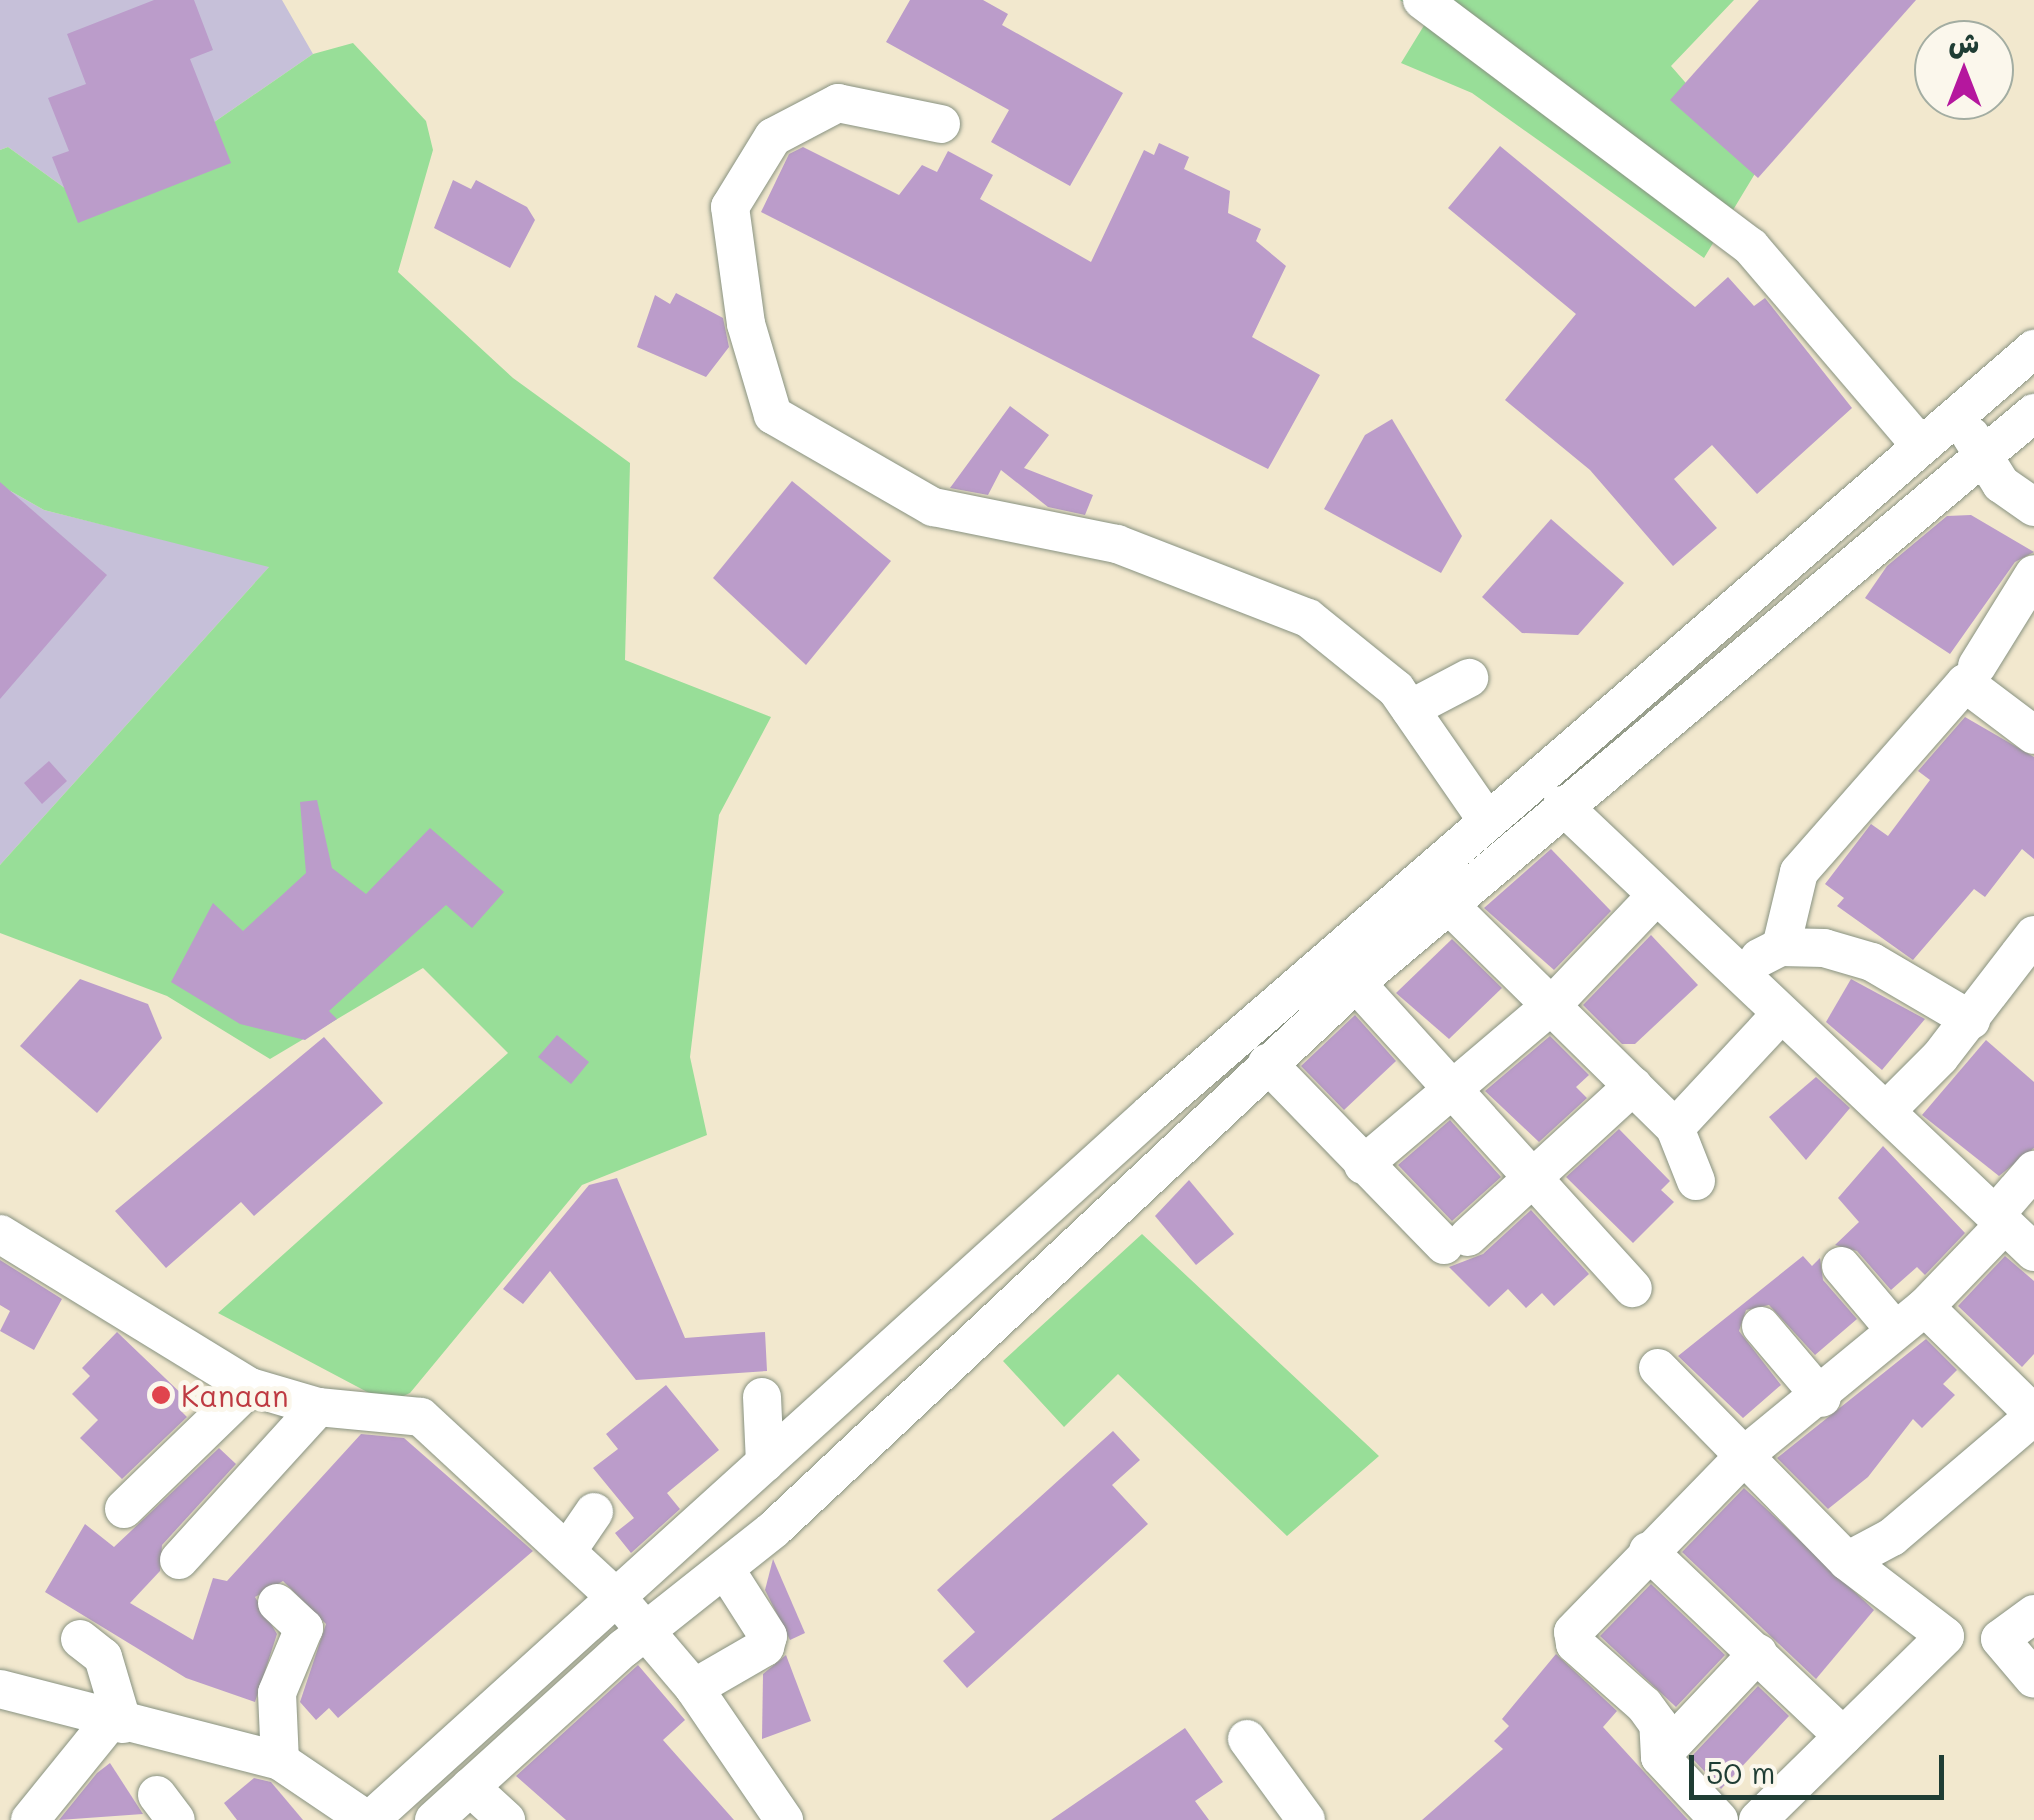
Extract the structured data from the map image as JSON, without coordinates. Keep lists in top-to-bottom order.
{
  "places": ["Kanaan"],
  "scale_bar": "50 m",
  "north": "top"
}
